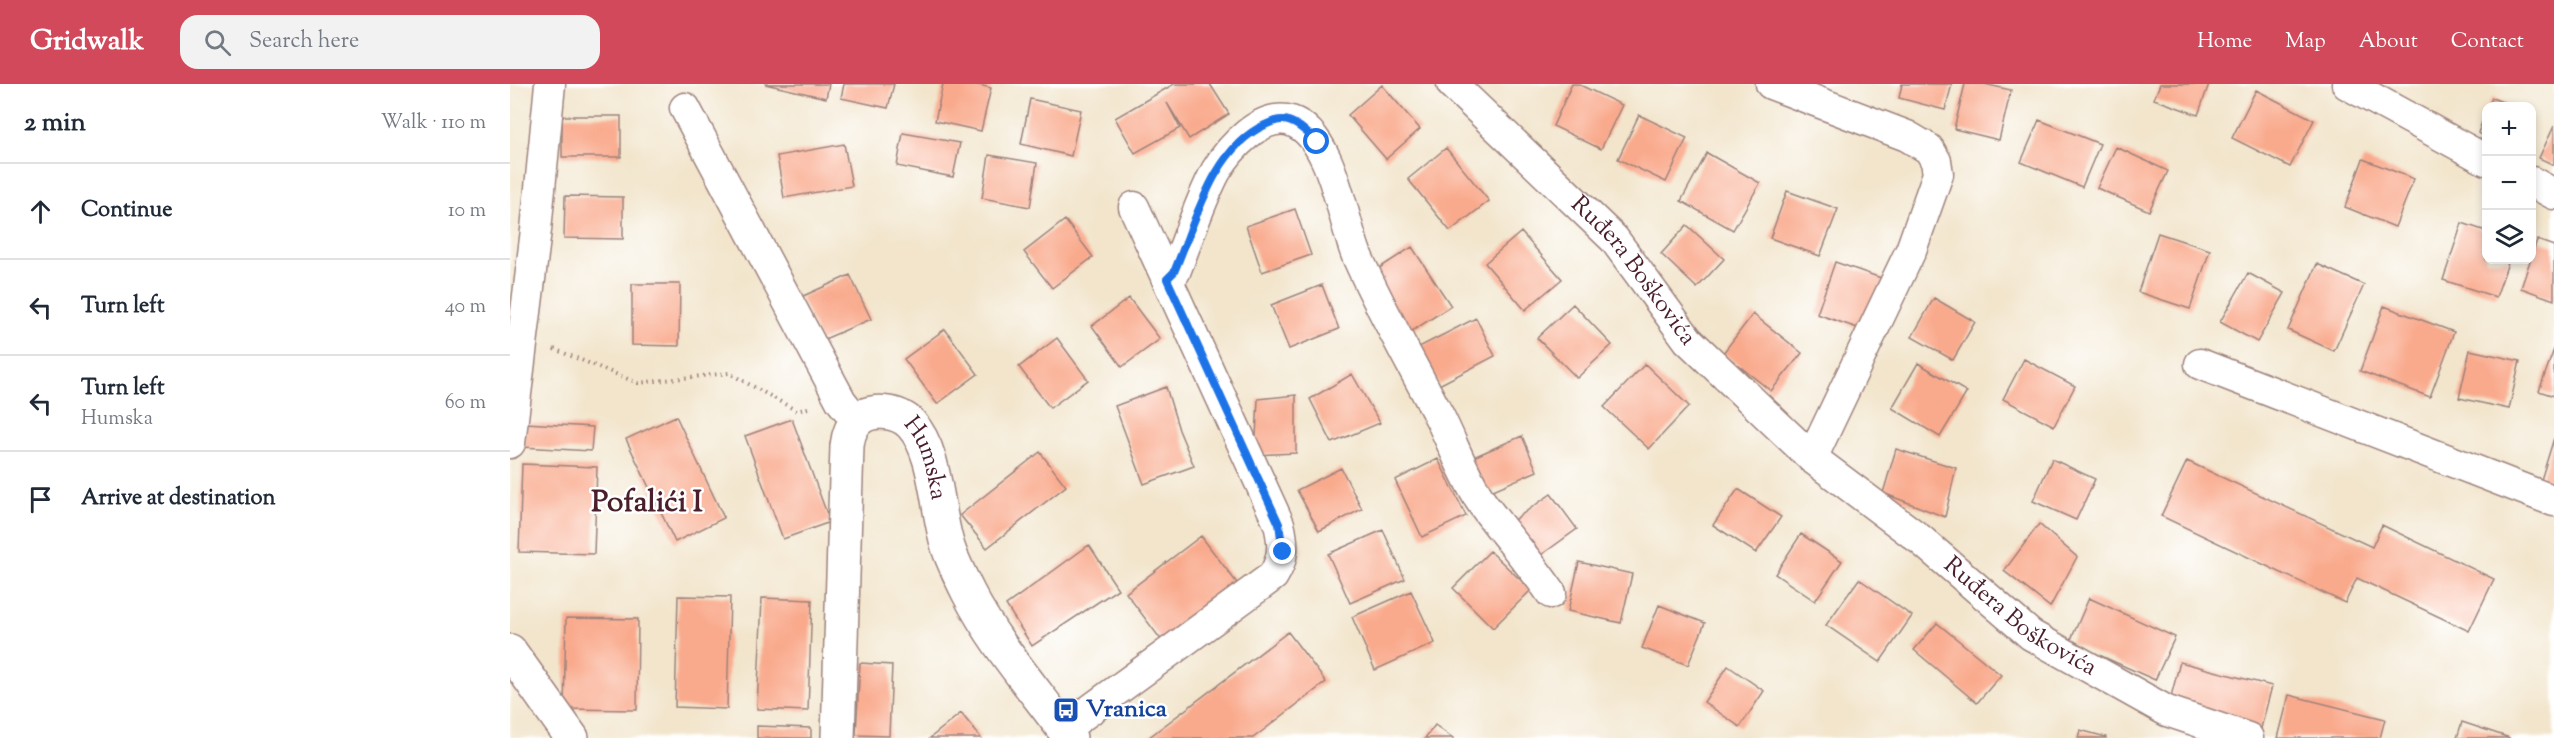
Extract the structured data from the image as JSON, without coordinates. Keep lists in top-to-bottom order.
{
  "streets": {
    "street": ["Ruđera Boškovića", "Humska"]
  },
  "districts": ["Pofalići I"],
  "places": {
    "bus stop": ["Vranica"]
  },
  "page": {
    "header": "Gridwalk",
    "search": "Search here",
    "nav": [
      "Home",
      "Map",
      "About",
      "Contact"
    ],
    "heading": ["2 min", "Walk · 110 m"],
    "map_buttons": ["+", "−"],
    "list": [
      ["Continue", "10 m"],
      ["Turn left", "40 m"],
      ["Turn left", "Humska", "60 m"],
      "Arrive at destination"
    ]
  }
}
